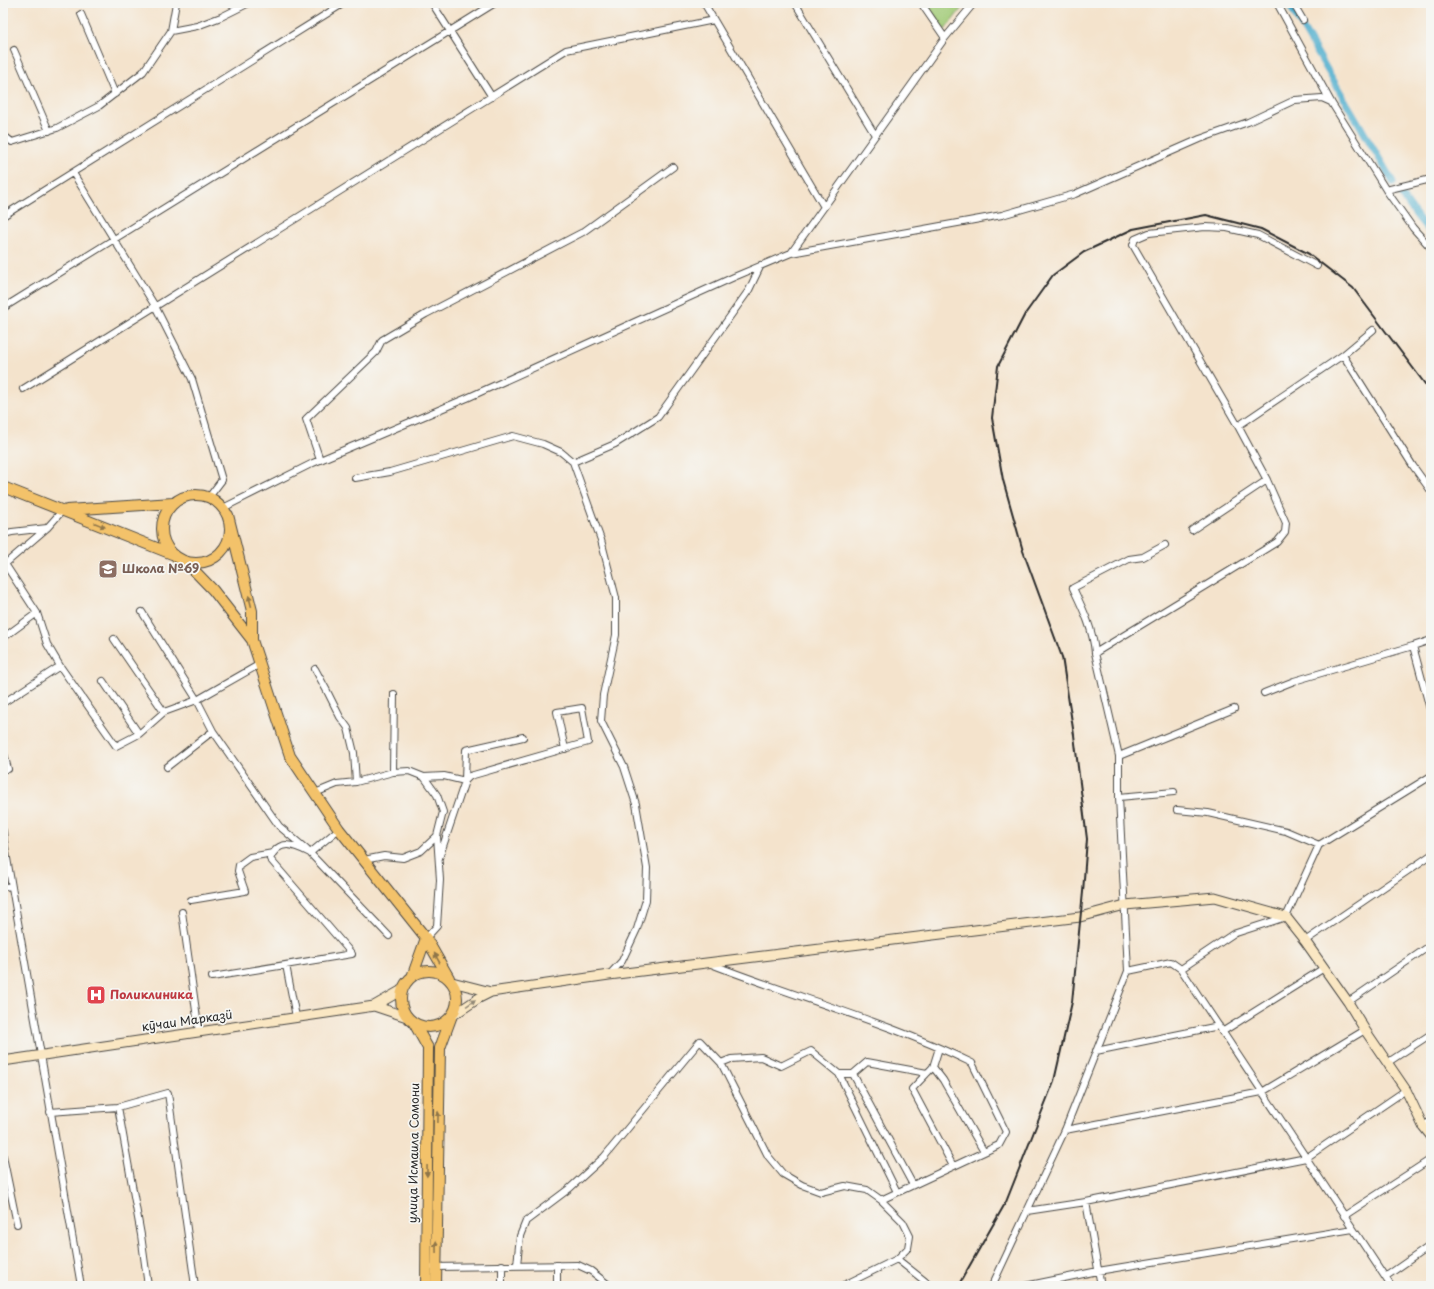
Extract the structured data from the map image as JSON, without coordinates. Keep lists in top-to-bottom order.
{
  "streets": {
    "main road": ["улица Исмаила Сомони"],
    "street": ["кӯчаи Марказӣ"]
  },
  "places": {
    "school or university": ["Школа №69"],
    "hospital": ["Поликлиника"]
  }
}
